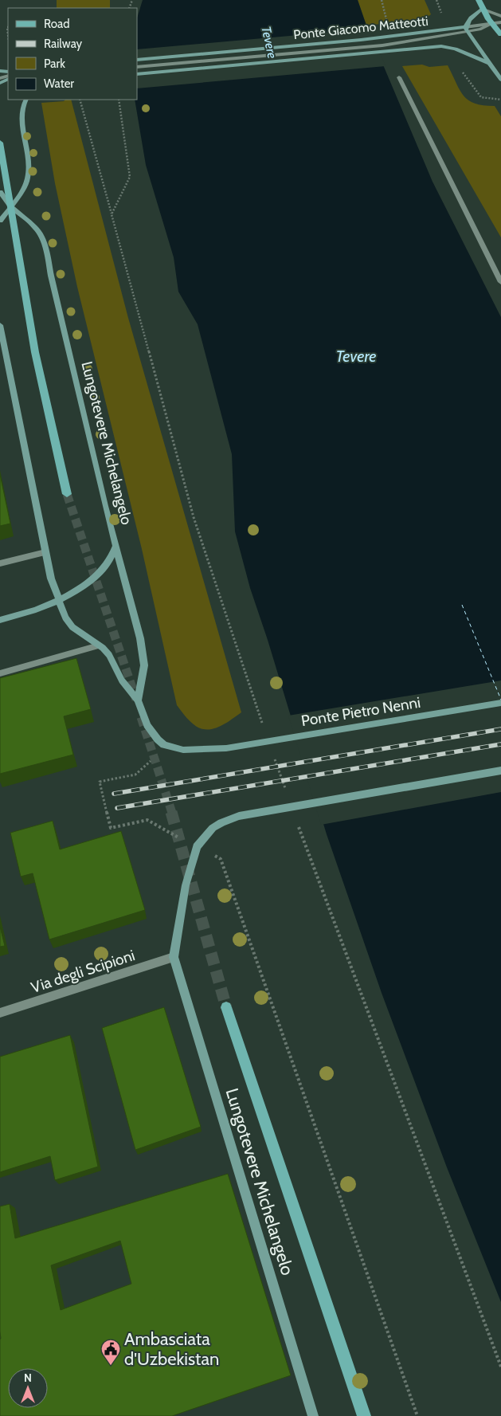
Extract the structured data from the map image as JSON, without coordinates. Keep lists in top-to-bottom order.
{
  "streets": {
    "main road": ["Lungotevere Michelangelo"],
    "street": ["Ponte Giacomo Matteotti", "Ponte Pietro Nenni", "Via degli Scipioni"]
  },
  "crossings": [
    ["Lungotevere Michelangelo", "Ponte Pietro Nenni"],
    ["Lungotevere Michelangelo", "Via degli Scipioni"]
  ],
  "water": ["Tevere"],
  "places": {
    "public building": ["Ambasciata d'Uzbekistan"]
  },
  "legend": [
    "Road",
    "Railway",
    "Park",
    "Water"
  ],
  "north": "top"
}
